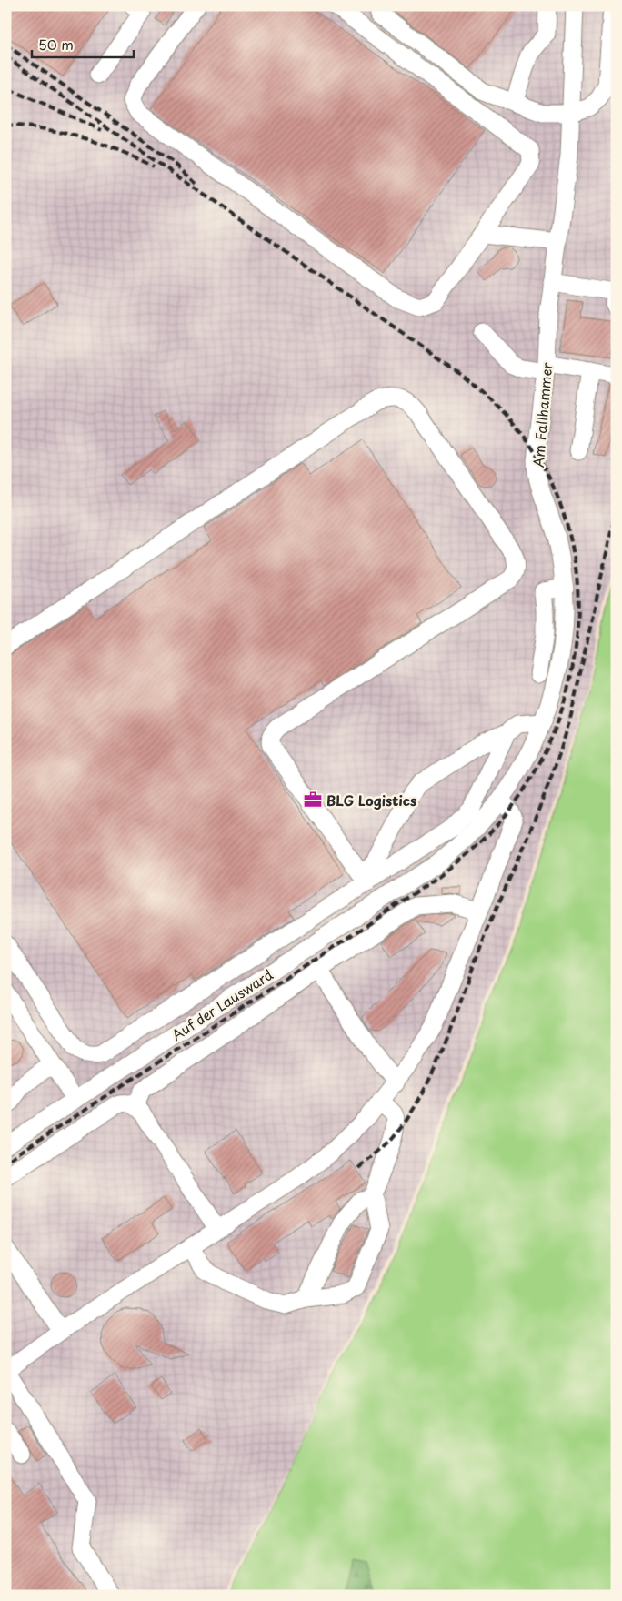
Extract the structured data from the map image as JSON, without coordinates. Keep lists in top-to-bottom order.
{
  "streets": {
    "street": ["Am Fallhammer", "Auf der Lausward"]
  },
  "crossings": [
    ["Am Fallhammer", "Auf der Lausward"]
  ],
  "places": {
    "office": ["BLG Logistics"]
  },
  "scale_bar": "50 m"
}
